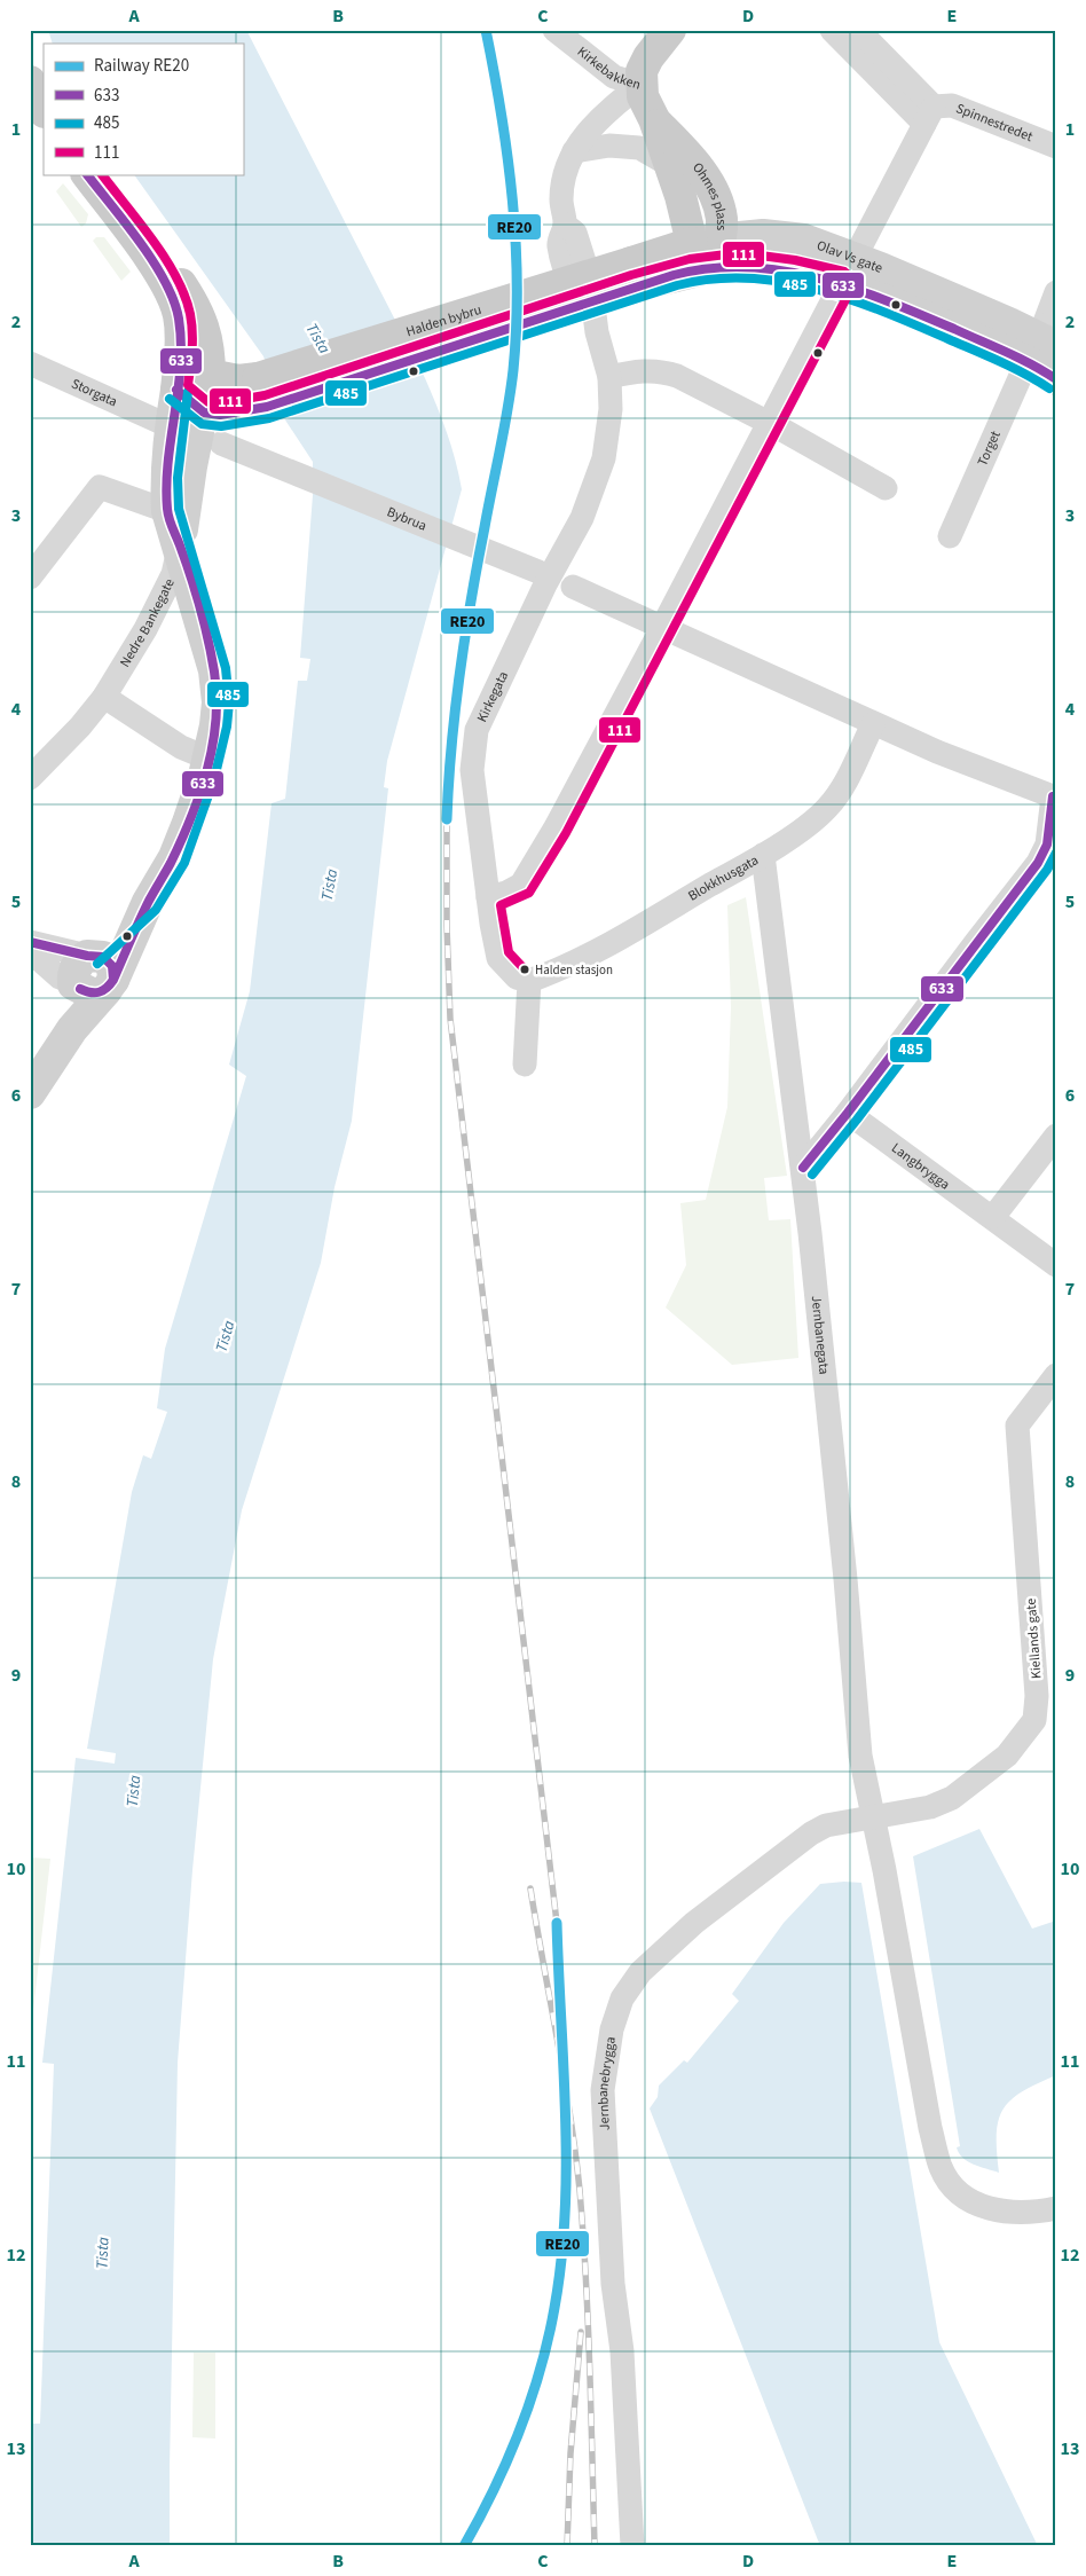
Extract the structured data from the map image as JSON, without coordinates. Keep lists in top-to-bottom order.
{
  "streets": {
    "main road": [
      "Kirkebakken",
      "Ohmes plass",
      "Olav Vs gate",
      "Halden bybru"
    ],
    "street": [
      "Spinnestredet",
      "Storgata",
      "Torget",
      "Bybrua",
      "Nedre Bankegate",
      "Kirkegata",
      "Blokkhusgata",
      "Langbrygga",
      "Jernbanegata",
      "Kiellands gate",
      "Jernbanebrygga"
    ]
  },
  "crossings": [
    ["Kirkebakken", "Ohmes plass"],
    ["Kirkebakken", "Kirkegata"],
    ["Ohmes plass", "Olav Vs gate"],
    ["Ohmes plass", "Kirkegata"],
    ["Olav Vs gate", "Halden bybru"],
    ["Olav Vs gate", "Torget"],
    ["Kirkegata", "Blokkhusgata"],
    ["Blokkhusgata", "Jernbanegata"],
    ["Jernbanegata", "Kiellands gate"],
    ["Jernbanegata", "Jernbanebrygga"],
    ["Kiellands gate", "Jernbanebrygga"]
  ],
  "water": ["Tista"],
  "places": ["Halden stasjon"],
  "lines": [
    "rail line RE20",
    "transit line 633",
    "transit line 111",
    "transit line 485"
  ],
  "legend": [
    "Railway RE20",
    "633",
    "485",
    "111"
  ],
  "grid": {
    "columns": [
      "A",
      "B",
      "C",
      "D",
      "E"
    ],
    "rows": [
      "1",
      "2",
      "3",
      "4",
      "5",
      "6",
      "7",
      "8",
      "9",
      "10",
      "11",
      "12",
      "13"
    ]
  }
}
